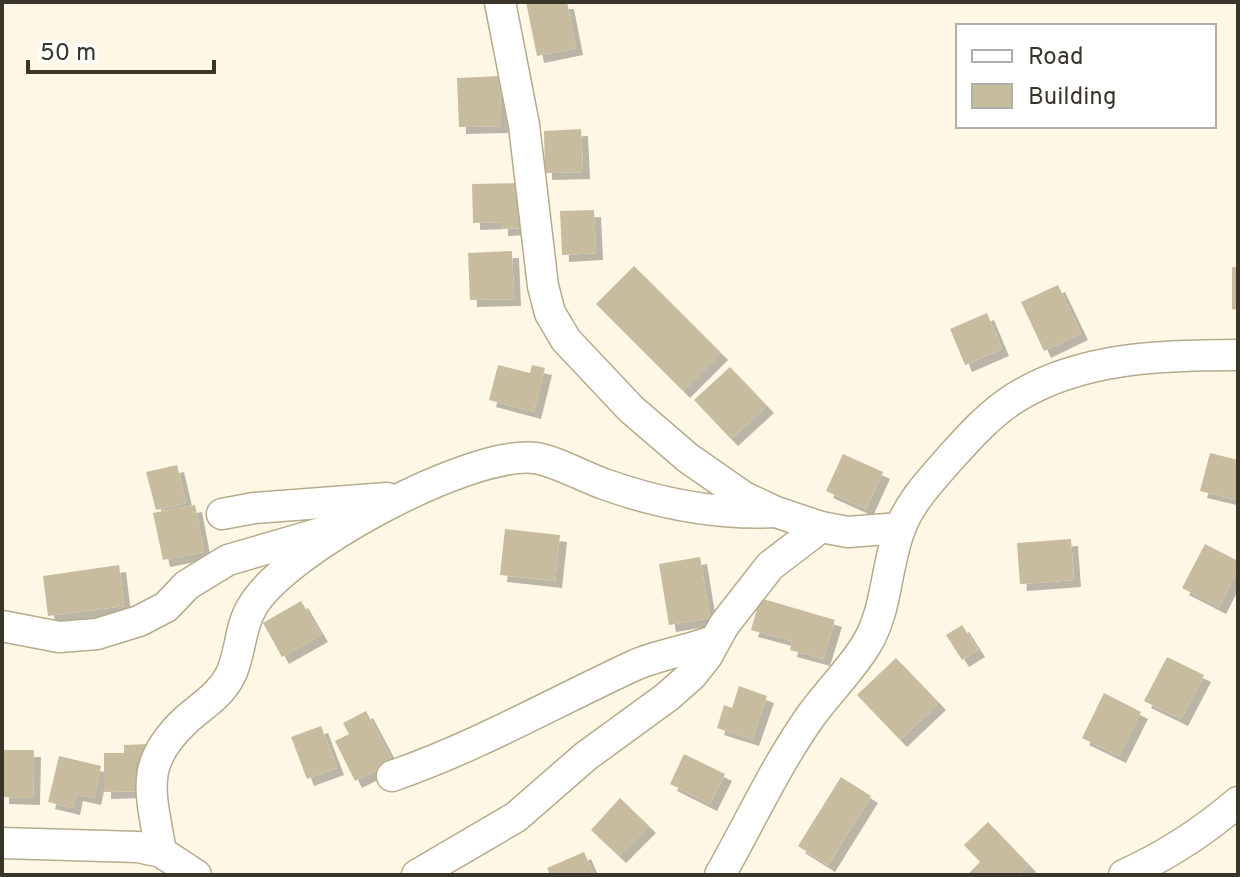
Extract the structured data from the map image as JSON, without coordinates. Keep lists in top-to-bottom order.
{
  "legend": ["Road", "Building"],
  "scale_bar": "50 m"
}
